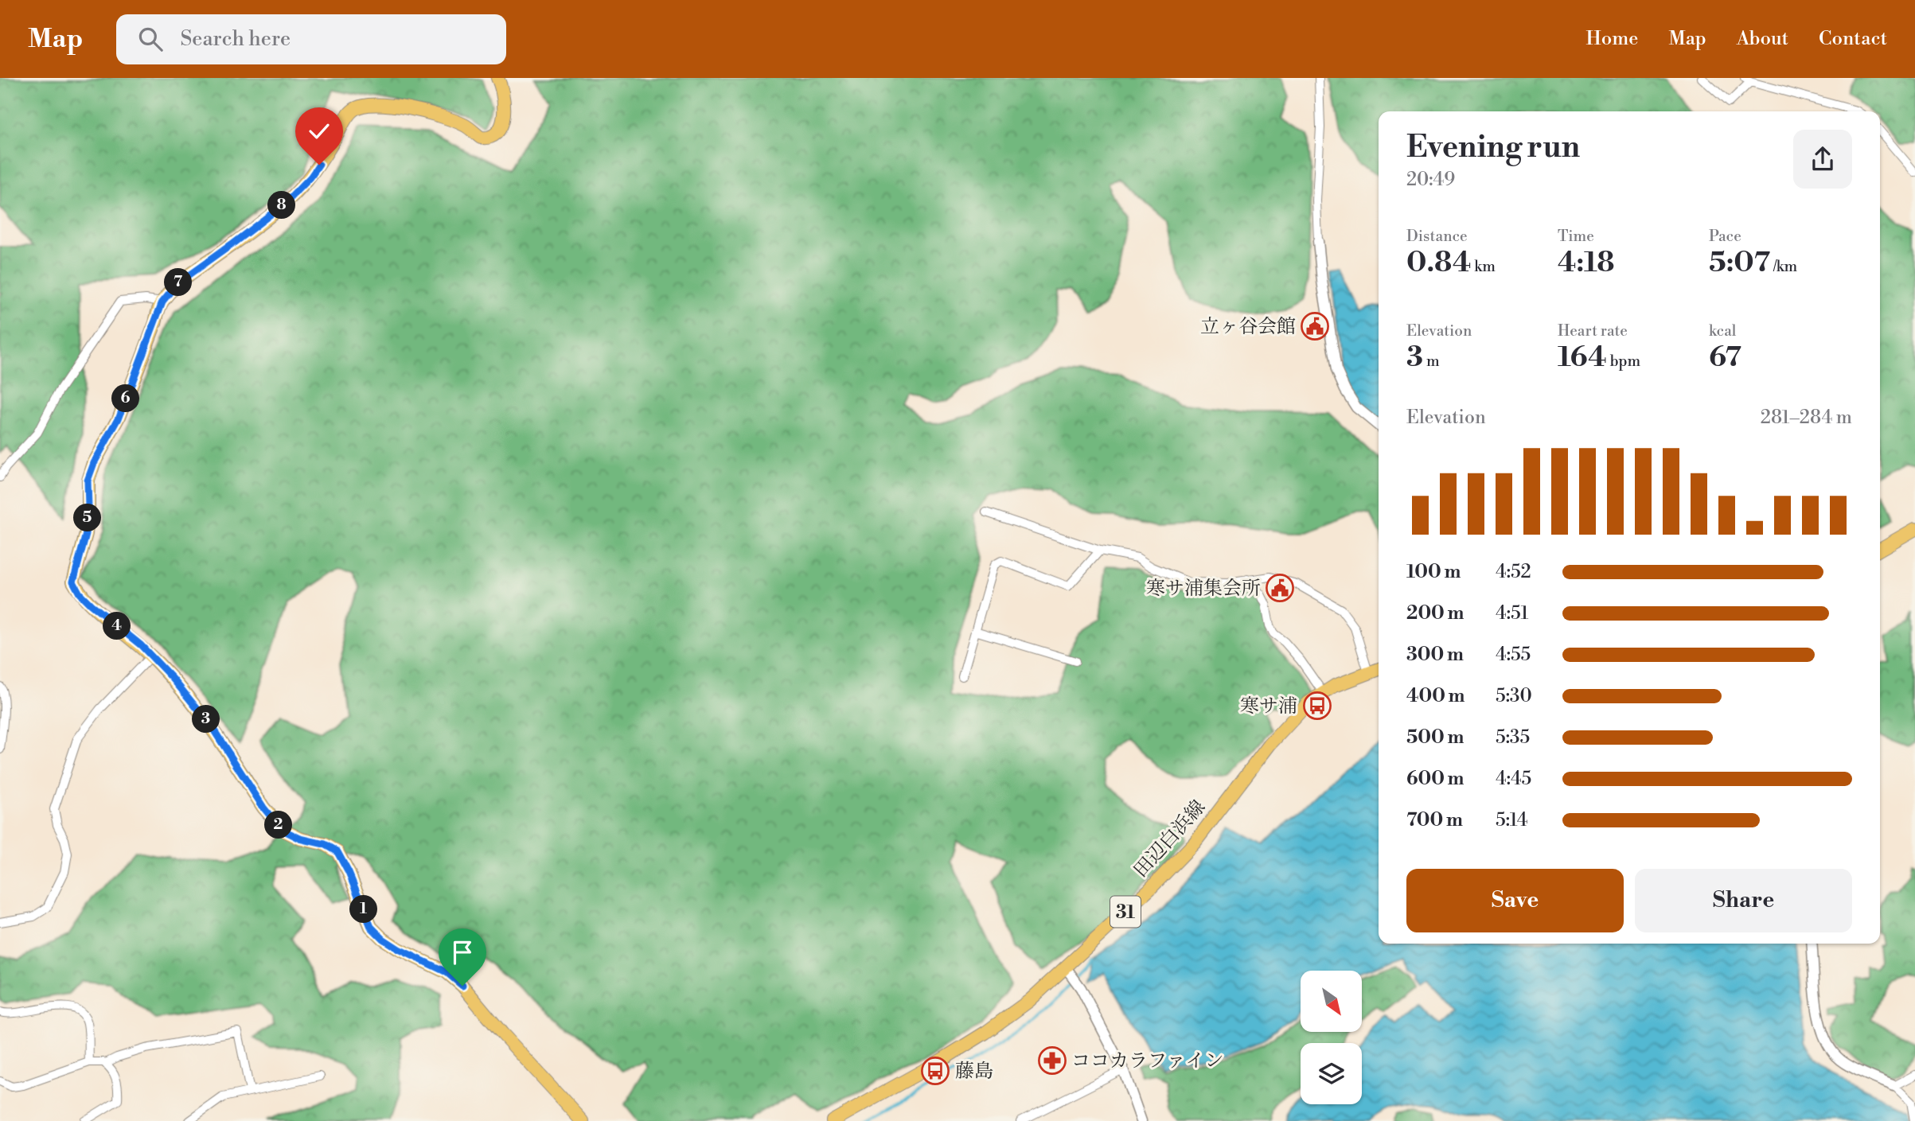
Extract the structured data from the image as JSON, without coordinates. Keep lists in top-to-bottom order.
{
  "streets": {
    "main road": ["田辺白浜線", "31"]
  },
  "places": {
    "public building": ["立ヶ谷会館", "寒サ浦集会所"],
    "bus stop": ["寒サ浦", "藤島"],
    "pharmacy": ["ココカラファイン"]
  },
  "north": "bottom right",
  "page": {
    "header": "Map",
    "search": "Search here",
    "nav": [
      "Home",
      "Map",
      "About",
      "Contact"
    ],
    "heading": ["Evening run", "20:49"],
    "pins": [
      "8",
      "7",
      "6",
      "5",
      "4",
      "3",
      "2",
      "1"
    ],
    "stats": [
      ["Distance", "0.84 km"],
      ["Time", "4:18"],
      ["Pace", "5:07 /km"],
      ["Elevation", "3 m"],
      ["Heart rate", "164 bpm"],
      ["kcal", "67"]
    ],
    "chart": ["Elevation", "281–284 m"],
    "list": [
      {
        "name": "100 m",
        "note": "4:52"
      },
      {
        "name": "200 m",
        "note": "4:51"
      },
      {
        "name": "300 m",
        "note": "4:55"
      },
      {
        "name": "400 m",
        "note": "5:30"
      },
      {
        "name": "500 m",
        "note": "5:35"
      },
      {
        "name": "600 m",
        "note": "4:45"
      },
      {
        "name": "700 m",
        "note": "5:14"
      }
    ],
    "buttons": ["Save", "Share"]
  }
}
